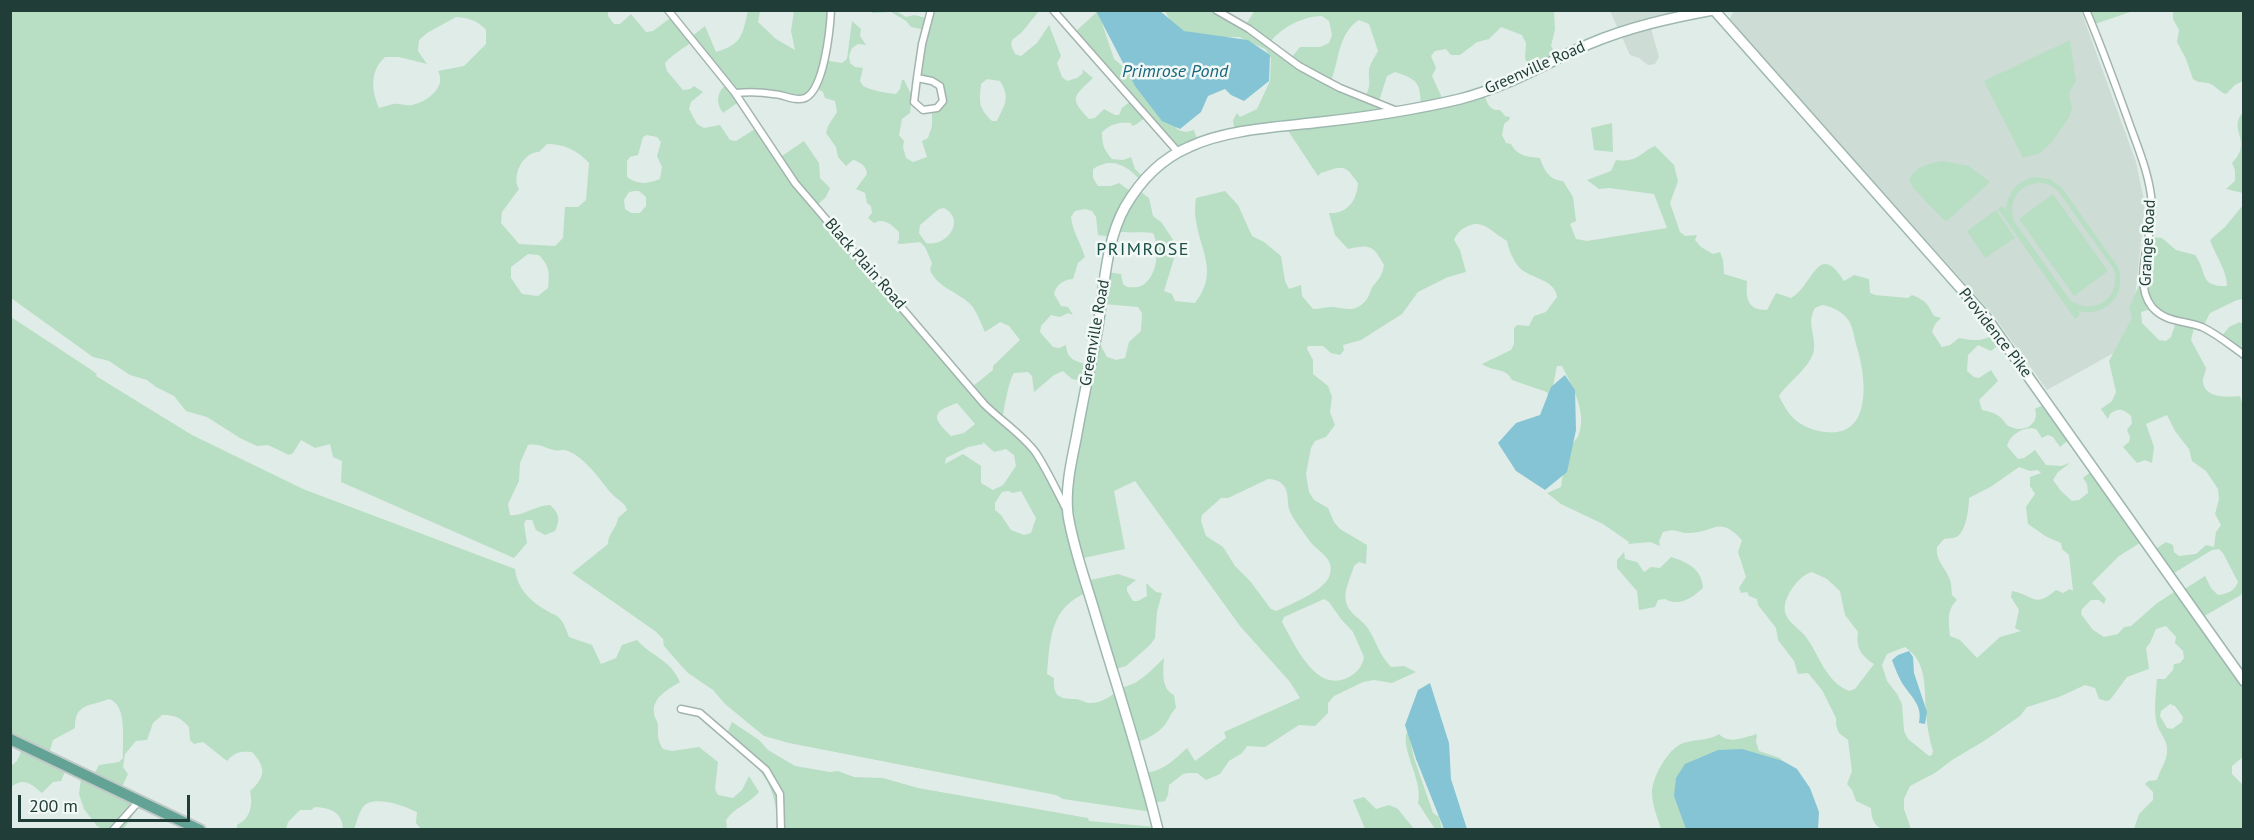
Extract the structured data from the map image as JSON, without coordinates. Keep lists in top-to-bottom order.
{
  "streets": {
    "main road": ["Greenville Road", "Providence Pike"],
    "street": ["Grange Road", "Black Plain Road"]
  },
  "crossings": [
    ["Greenville Road", "Black Plain Road"],
    ["Greenville Road", "Providence Pike"]
  ],
  "districts": ["PRIMROSE"],
  "water": ["Primrose Pond"],
  "scale_bar": "200 m"
}
